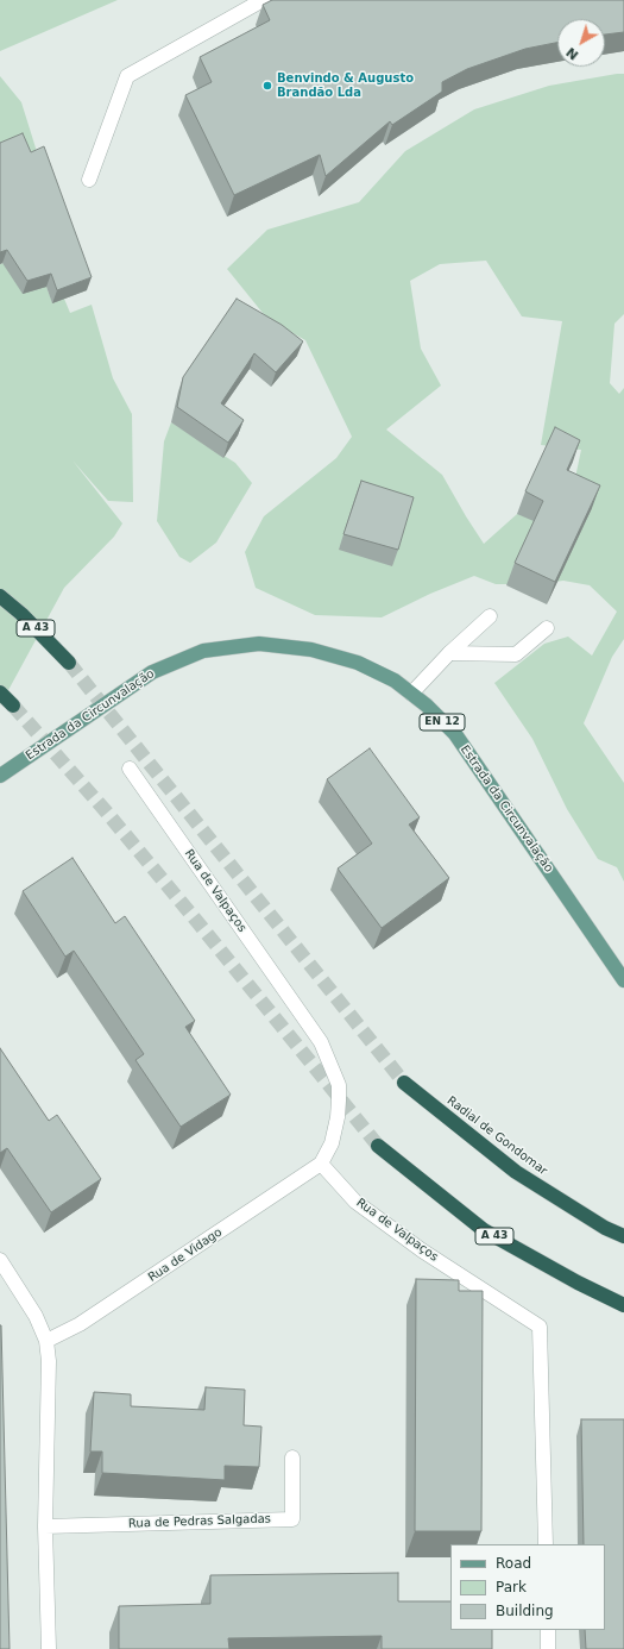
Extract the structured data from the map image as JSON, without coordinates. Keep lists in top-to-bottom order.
{
  "streets": {
    "highway": ["A 43", "Radial de Gondomar"],
    "main road": ["Estrada da Circunvalação", "EN 12"],
    "street": ["Rua de Valpaços", "Rua de Vidago", "Rua de Pedras Salgadas"]
  },
  "crossings": [
    ["Rua de Valpaços", "Rua de Vidago"]
  ],
  "places": ["Benvindo & Augusto Brandão Lda"],
  "legend": ["Road", "Park", "Building"],
  "north": "bottom left"
}
